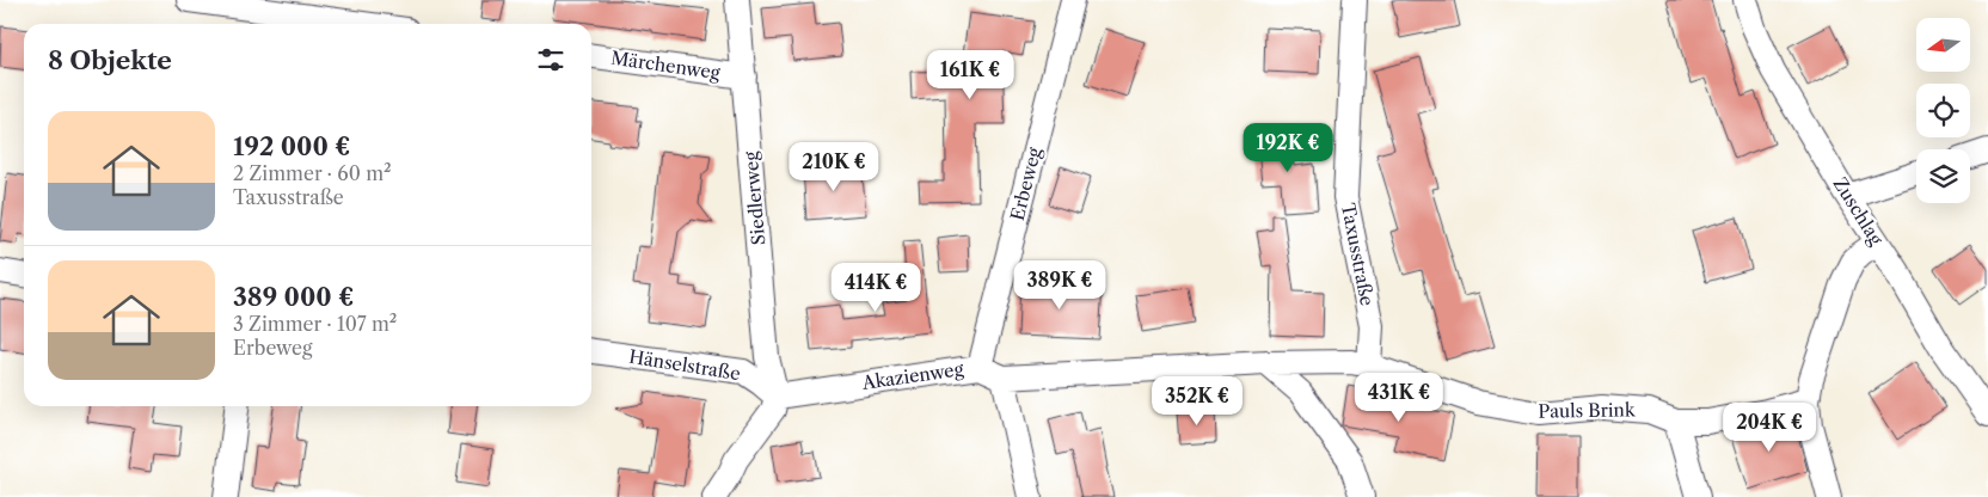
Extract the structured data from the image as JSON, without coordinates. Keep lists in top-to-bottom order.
{
  "streets": {
    "street": [
      "Märchenweg",
      "Erbeweg",
      "Siedlerweg",
      "Zuschlag",
      "Taxusstraße",
      "Hänselstraße",
      "Akazienweg",
      "Pauls Brink"
    ]
  },
  "crossings": [
    ["Märchenweg", "Siedlerweg"],
    ["Erbeweg", "Akazienweg"],
    ["Siedlerweg", "Hänselstraße"],
    ["Siedlerweg", "Akazienweg"],
    ["Taxusstraße", "Akazienweg"],
    ["Taxusstraße", "Pauls Brink"],
    ["Hänselstraße", "Akazienweg"],
    ["Akazienweg", "Pauls Brink"]
  ],
  "north": "left",
  "page": {
    "heading": "8 Objekte",
    "price": [
      "161K €",
      "192K €",
      "210K €",
      "389K €",
      "414K €",
      "431K €",
      "352K €",
      "204K €"
    ],
    "list": [
      {
        "name": "192 000 €",
        "note": "2 Zimmer · 60 m² · Taxusstraße"
      },
      {
        "name": "389 000 €",
        "note": "3 Zimmer · 107 m² · Erbeweg"
      }
    ]
  }
}
